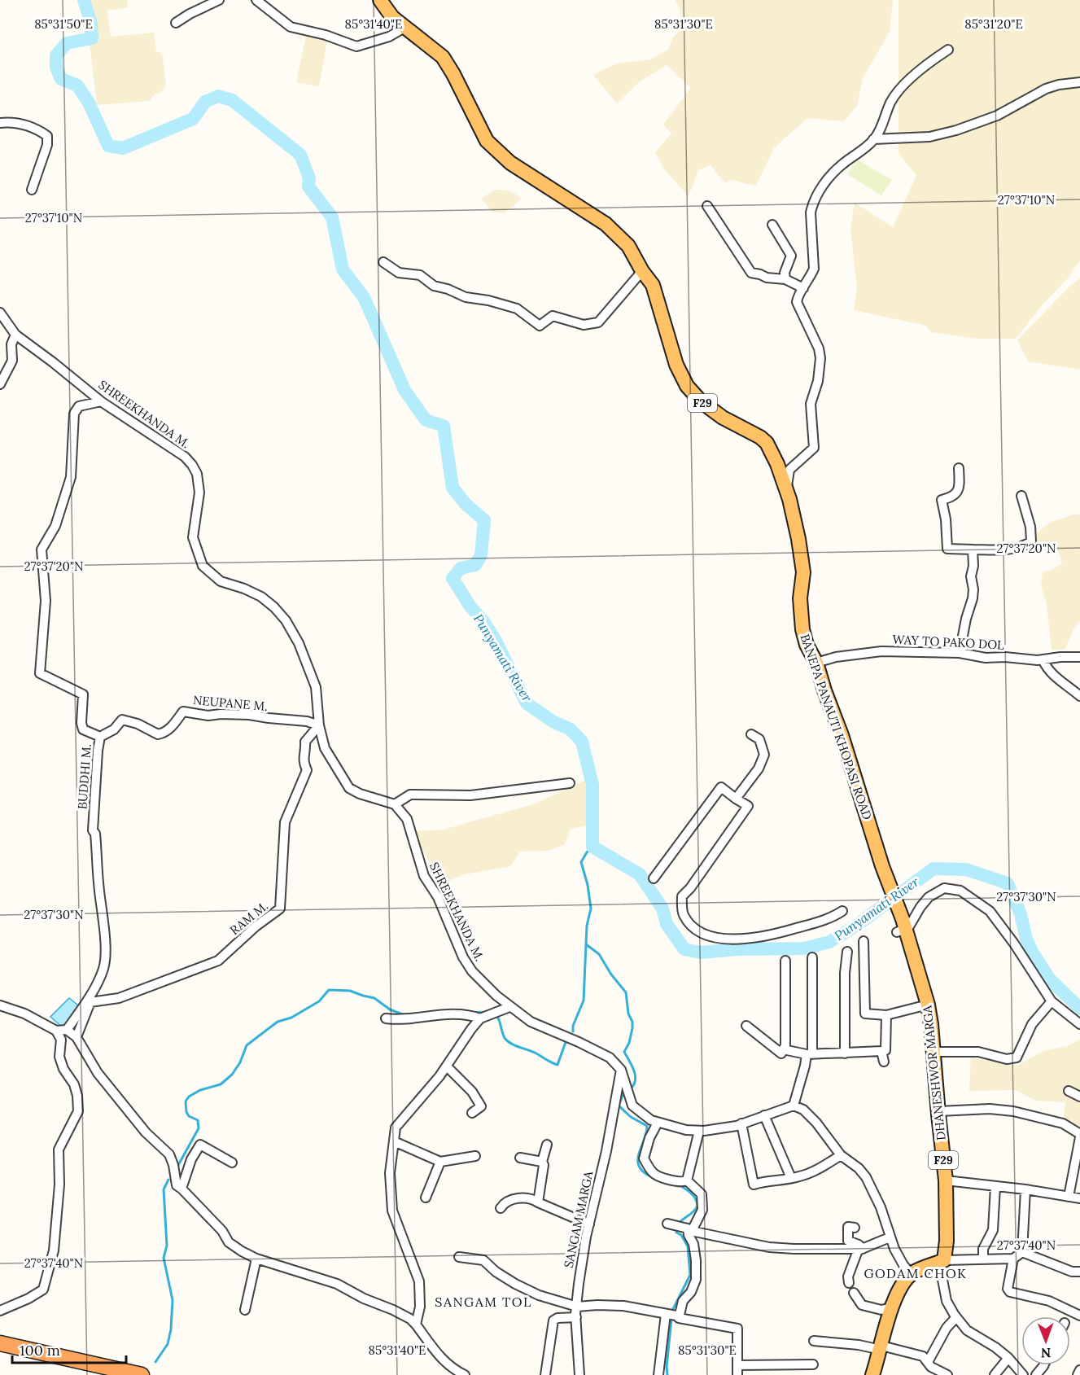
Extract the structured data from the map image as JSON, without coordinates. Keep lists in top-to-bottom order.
{
  "streets": {
    "main road": ["F29", "BANEPA PANAUTI KHOPASI ROAD", "DHANESHWOR MARGA"],
    "street": [
      "SHREEKHANDA M.",
      "WAY TO PAKO DOL",
      "NEUPANE M.",
      "BUDDHI M.",
      "RAM M.",
      "SANGAM MARGA"
    ]
  },
  "crossings": [
    ["SHREEKHANDA M.", "NEUPANE M."],
    ["SHREEKHANDA M.", "BUDDHI M."],
    ["SHREEKHANDA M.", "RAM M."],
    ["SHREEKHANDA M.", "SANGAM MARGA"],
    ["WAY TO PAKO DOL", "BANEPA PANAUTI KHOPASI ROAD"],
    ["NEUPANE M.", "BUDDHI M."],
    ["NEUPANE M.", "RAM M."],
    ["BANEPA PANAUTI KHOPASI ROAD", "DHANESHWOR MARGA"]
  ],
  "districts": ["GODAM CHOK", "SANGAM TOL"],
  "water": ["Punyamati River"],
  "scale_bar": "100 m",
  "north": "bottom",
  "coordinates": [
    "85°31'50\"E",
    "85°31'40\"E",
    "85°31'30\"E",
    "85°31'20\"E",
    "27°37'10\"N",
    "27°37'20\"N",
    "27°37'30\"N",
    "27°37'40\"N"
  ]
}
